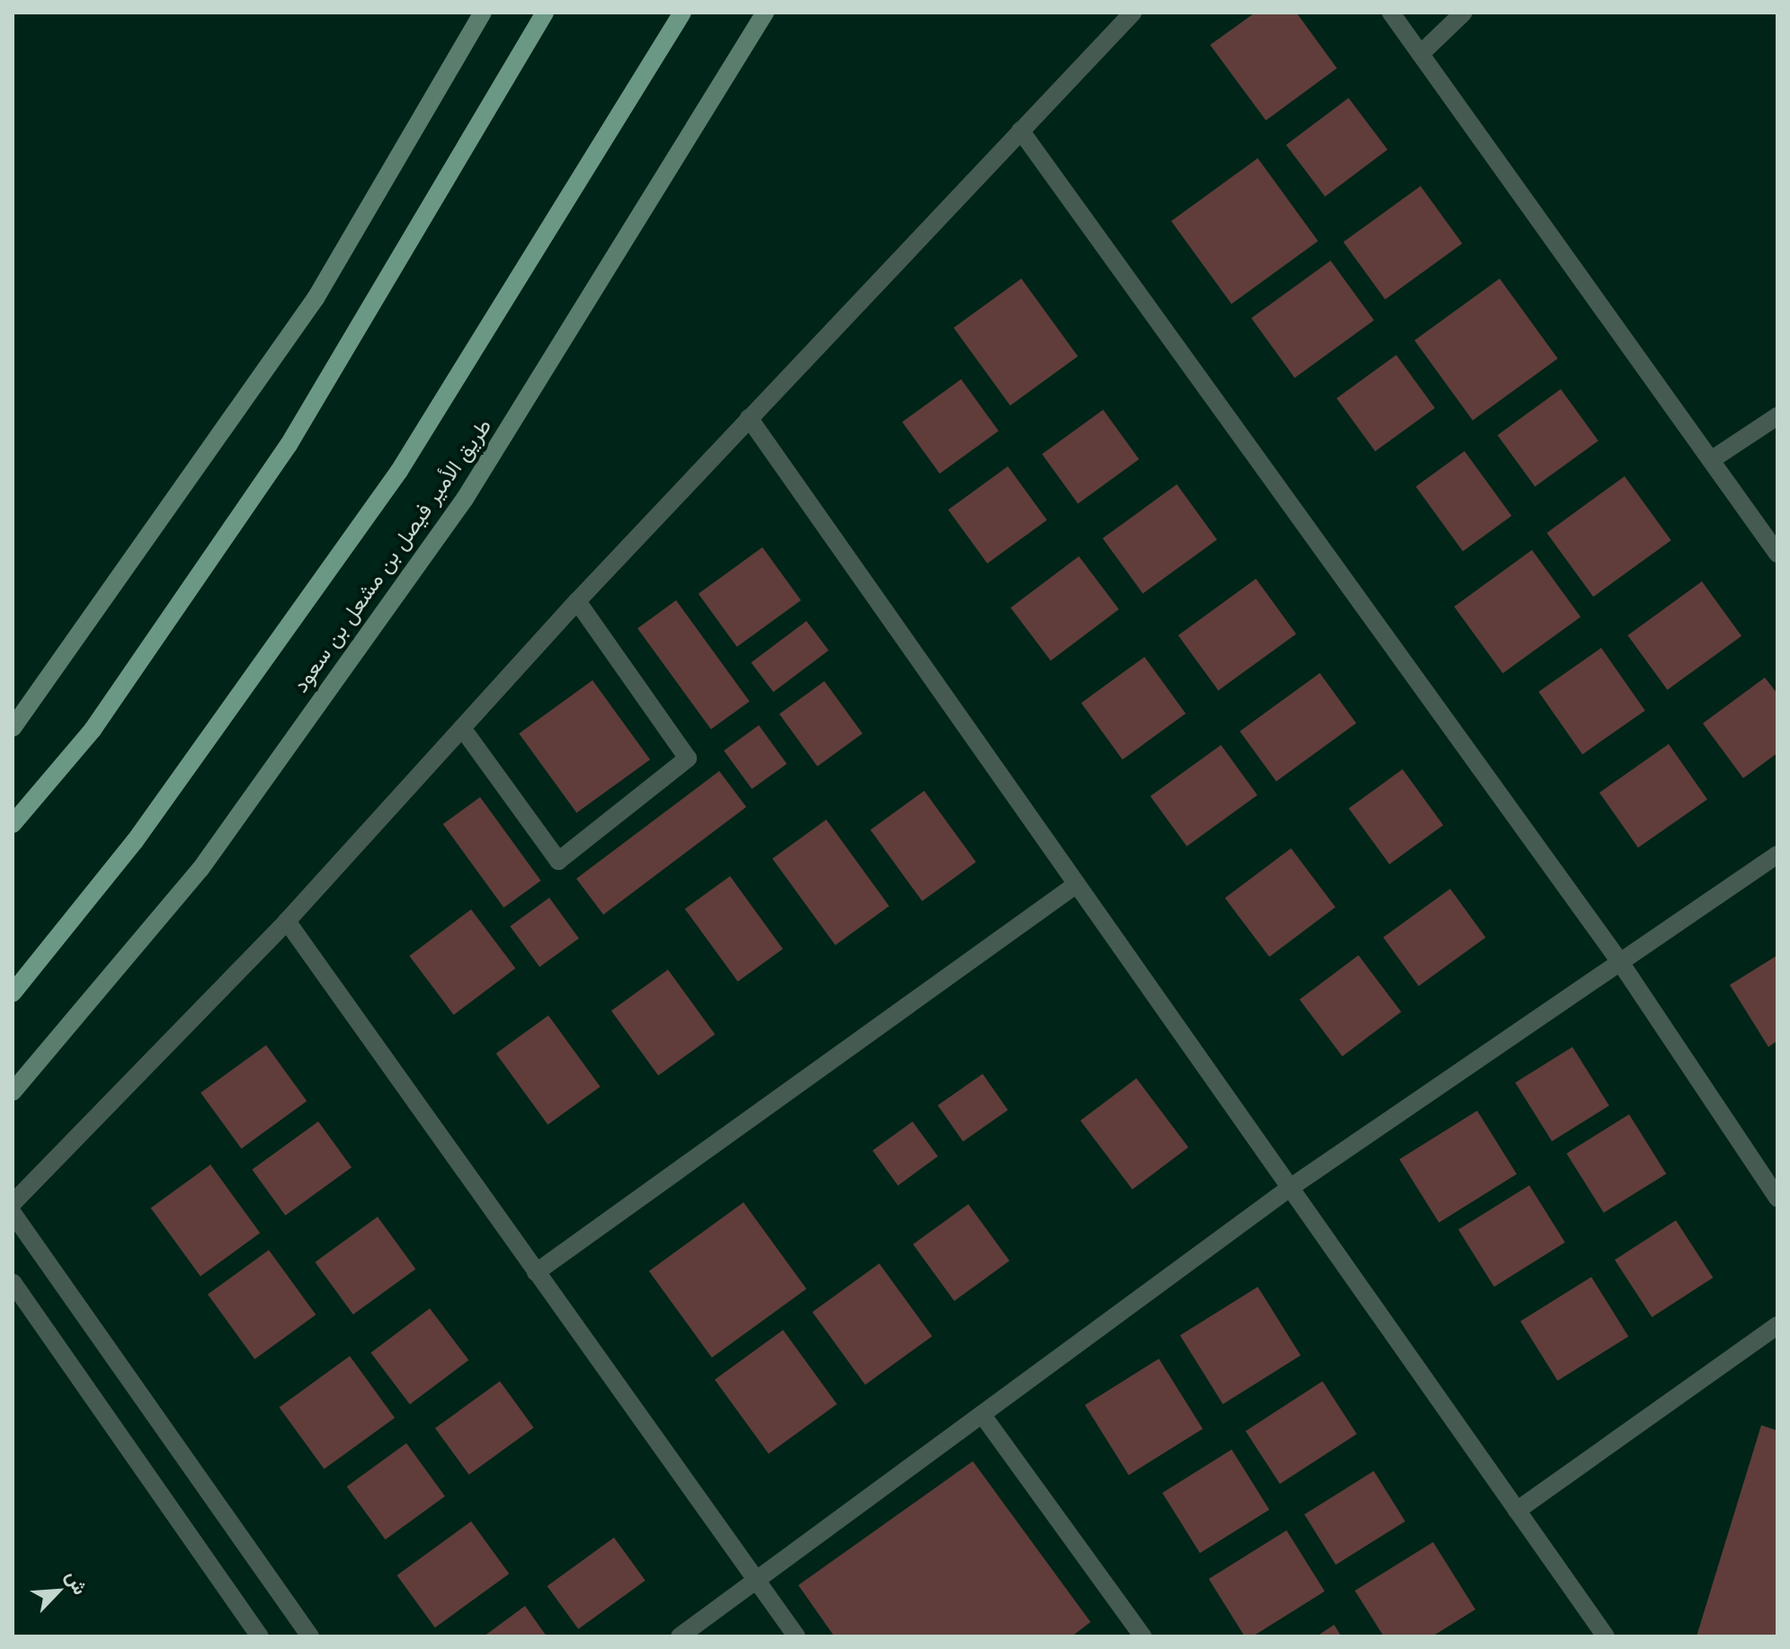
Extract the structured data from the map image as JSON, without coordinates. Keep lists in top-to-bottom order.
{
  "streets": {
    "main road": ["طريق الأمير فيصل بن مشعل بن سعود"]
  },
  "north": "top right"
}
